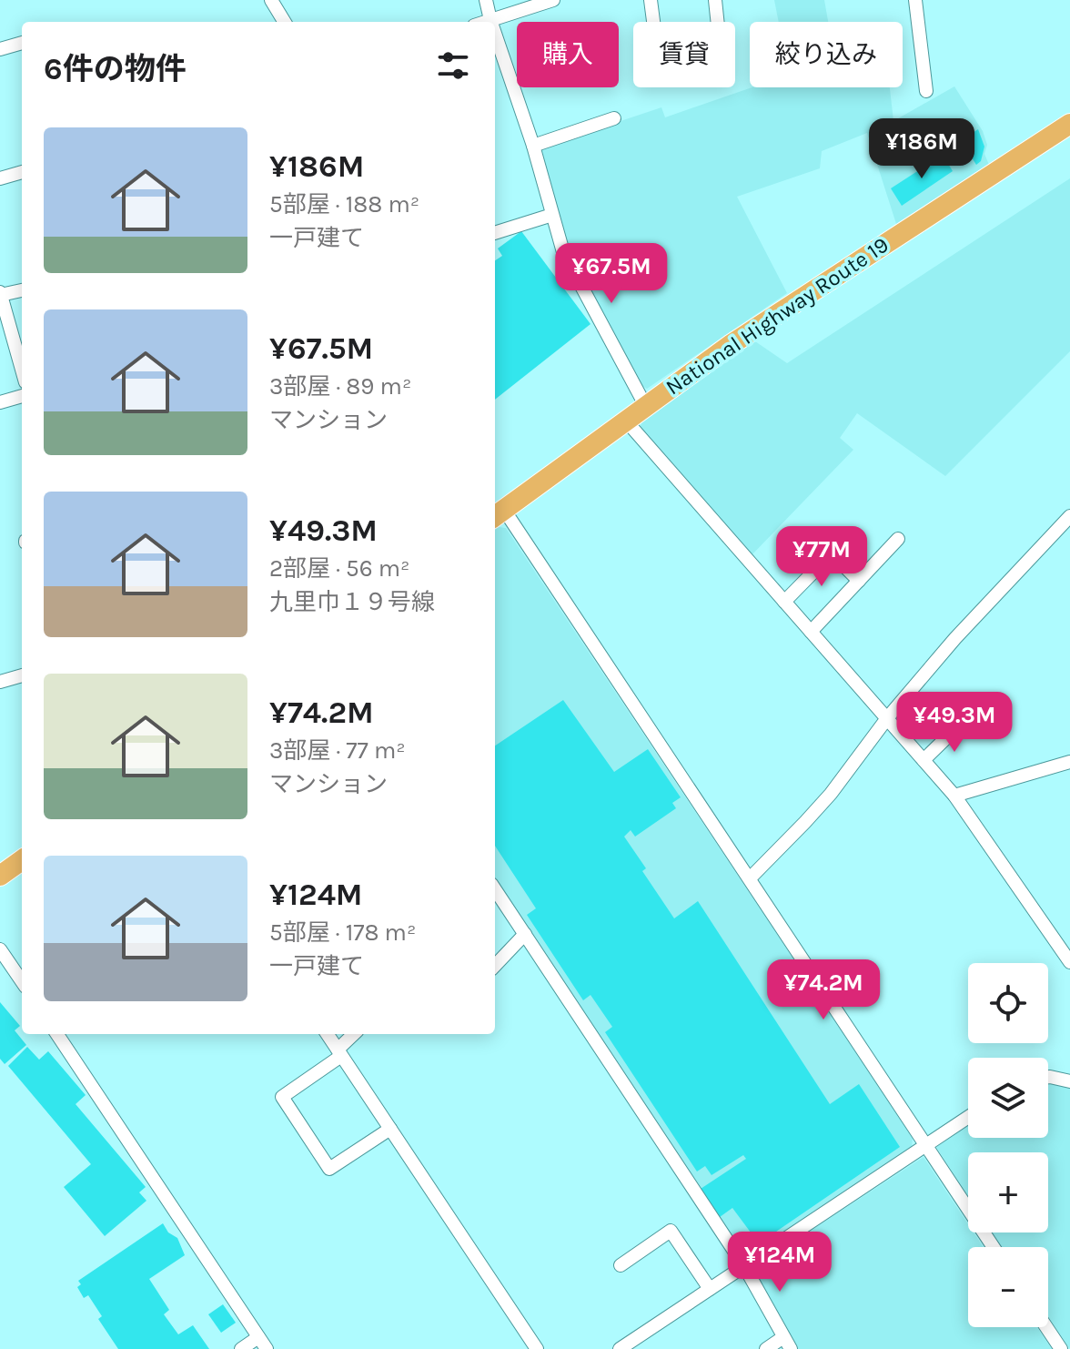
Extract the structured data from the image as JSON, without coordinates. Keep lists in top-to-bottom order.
{
  "streets": {
    "highway": ["National Highway Route 19"]
  },
  "page": {
    "chip": ["購入", "賃貸", "絞り込み"],
    "heading": "6件の物件",
    "list": [
      {
        "name": "¥186M",
        "note": "5部屋 · 188 m² · 一戸建て"
      },
      {
        "name": "¥67.5M",
        "note": "3部屋 · 89 m² · マンション"
      },
      {
        "name": "¥49.3M",
        "note": "2部屋 · 56 m² · 九里巾１９号線"
      },
      {
        "name": "¥74.2M",
        "note": "3部屋 · 77 m² · マンション"
      },
      {
        "name": "¥124M",
        "note": "5部屋 · 178 m² · 一戸建て"
      }
    ],
    "price": [
      "¥186M",
      "¥67.5M",
      "¥77M",
      "¥49.3M",
      "¥74.2M",
      "¥124M"
    ],
    "map_buttons": ["+", "−"]
  }
}
